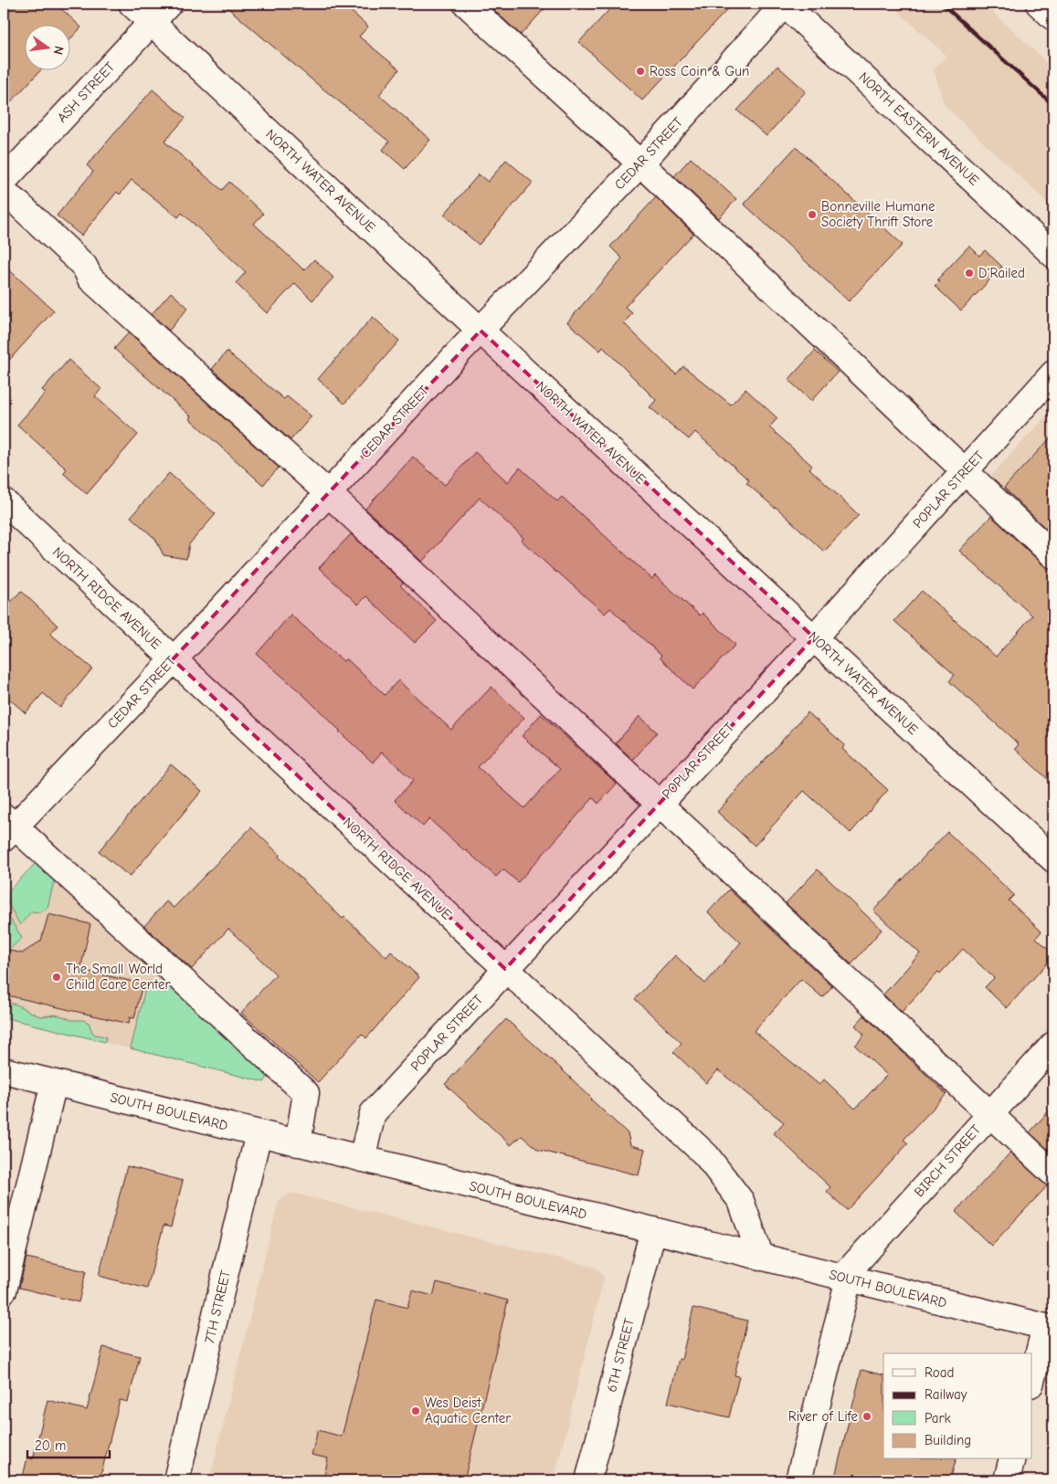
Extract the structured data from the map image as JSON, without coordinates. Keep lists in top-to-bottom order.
{
  "streets": {
    "street": [
      "ASH STREET",
      "NORTH EASTERN AVENUE",
      "CEDAR STREET",
      "NORTH WATER AVENUE",
      "POPLAR STREET",
      "NORTH RIDGE AVENUE",
      "SOUTH BOULEVARD",
      "BIRCH STREET",
      "7TH STREET",
      "6TH STREET"
    ]
  },
  "crossings": [
    ["ASH STREET", "NORTH WATER AVENUE"],
    ["NORTH EASTERN AVENUE", "CEDAR STREET"],
    ["CEDAR STREET", "NORTH WATER AVENUE"],
    ["CEDAR STREET", "NORTH RIDGE AVENUE"],
    ["NORTH WATER AVENUE", "POPLAR STREET"],
    ["POPLAR STREET", "NORTH RIDGE AVENUE"],
    ["POPLAR STREET", "SOUTH BOULEVARD"],
    ["NORTH RIDGE AVENUE", "SOUTH BOULEVARD"],
    ["SOUTH BOULEVARD", "BIRCH STREET"],
    ["SOUTH BOULEVARD", "7TH STREET"],
    ["SOUTH BOULEVARD", "6TH STREET"]
  ],
  "places": [
    "Ross Coin & Gun",
    "Bonneville Humane Society Thrift Store",
    "D'Railed",
    "The Small World Child Care Center",
    "Wes Deist Aquatic Center",
    "River of Life"
  ],
  "legend": [
    "Road",
    "Railway",
    "Park",
    "Building"
  ],
  "scale_bar": "20 m",
  "north": "right"
}
